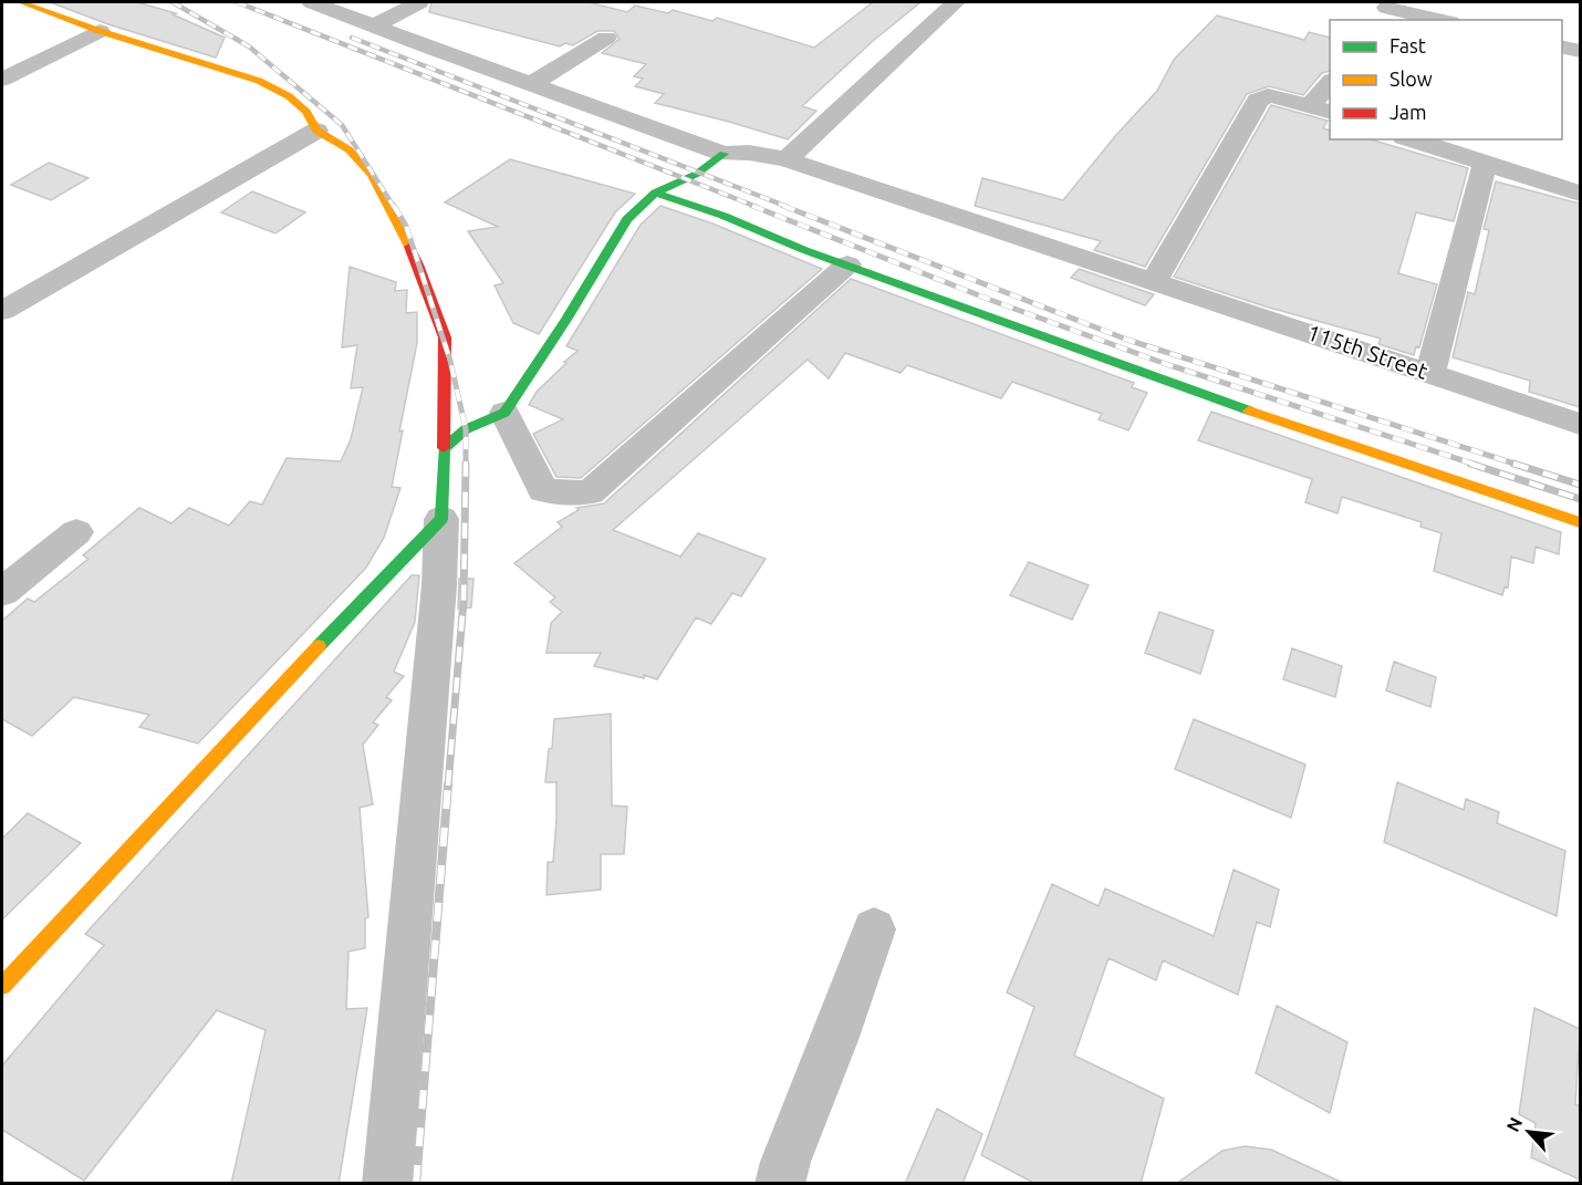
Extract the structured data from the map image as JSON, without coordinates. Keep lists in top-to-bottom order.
{
  "streets": {
    "street": ["115th Street"]
  },
  "legend": ["Fast", "Slow", "Jam"],
  "north": "top left"
}
